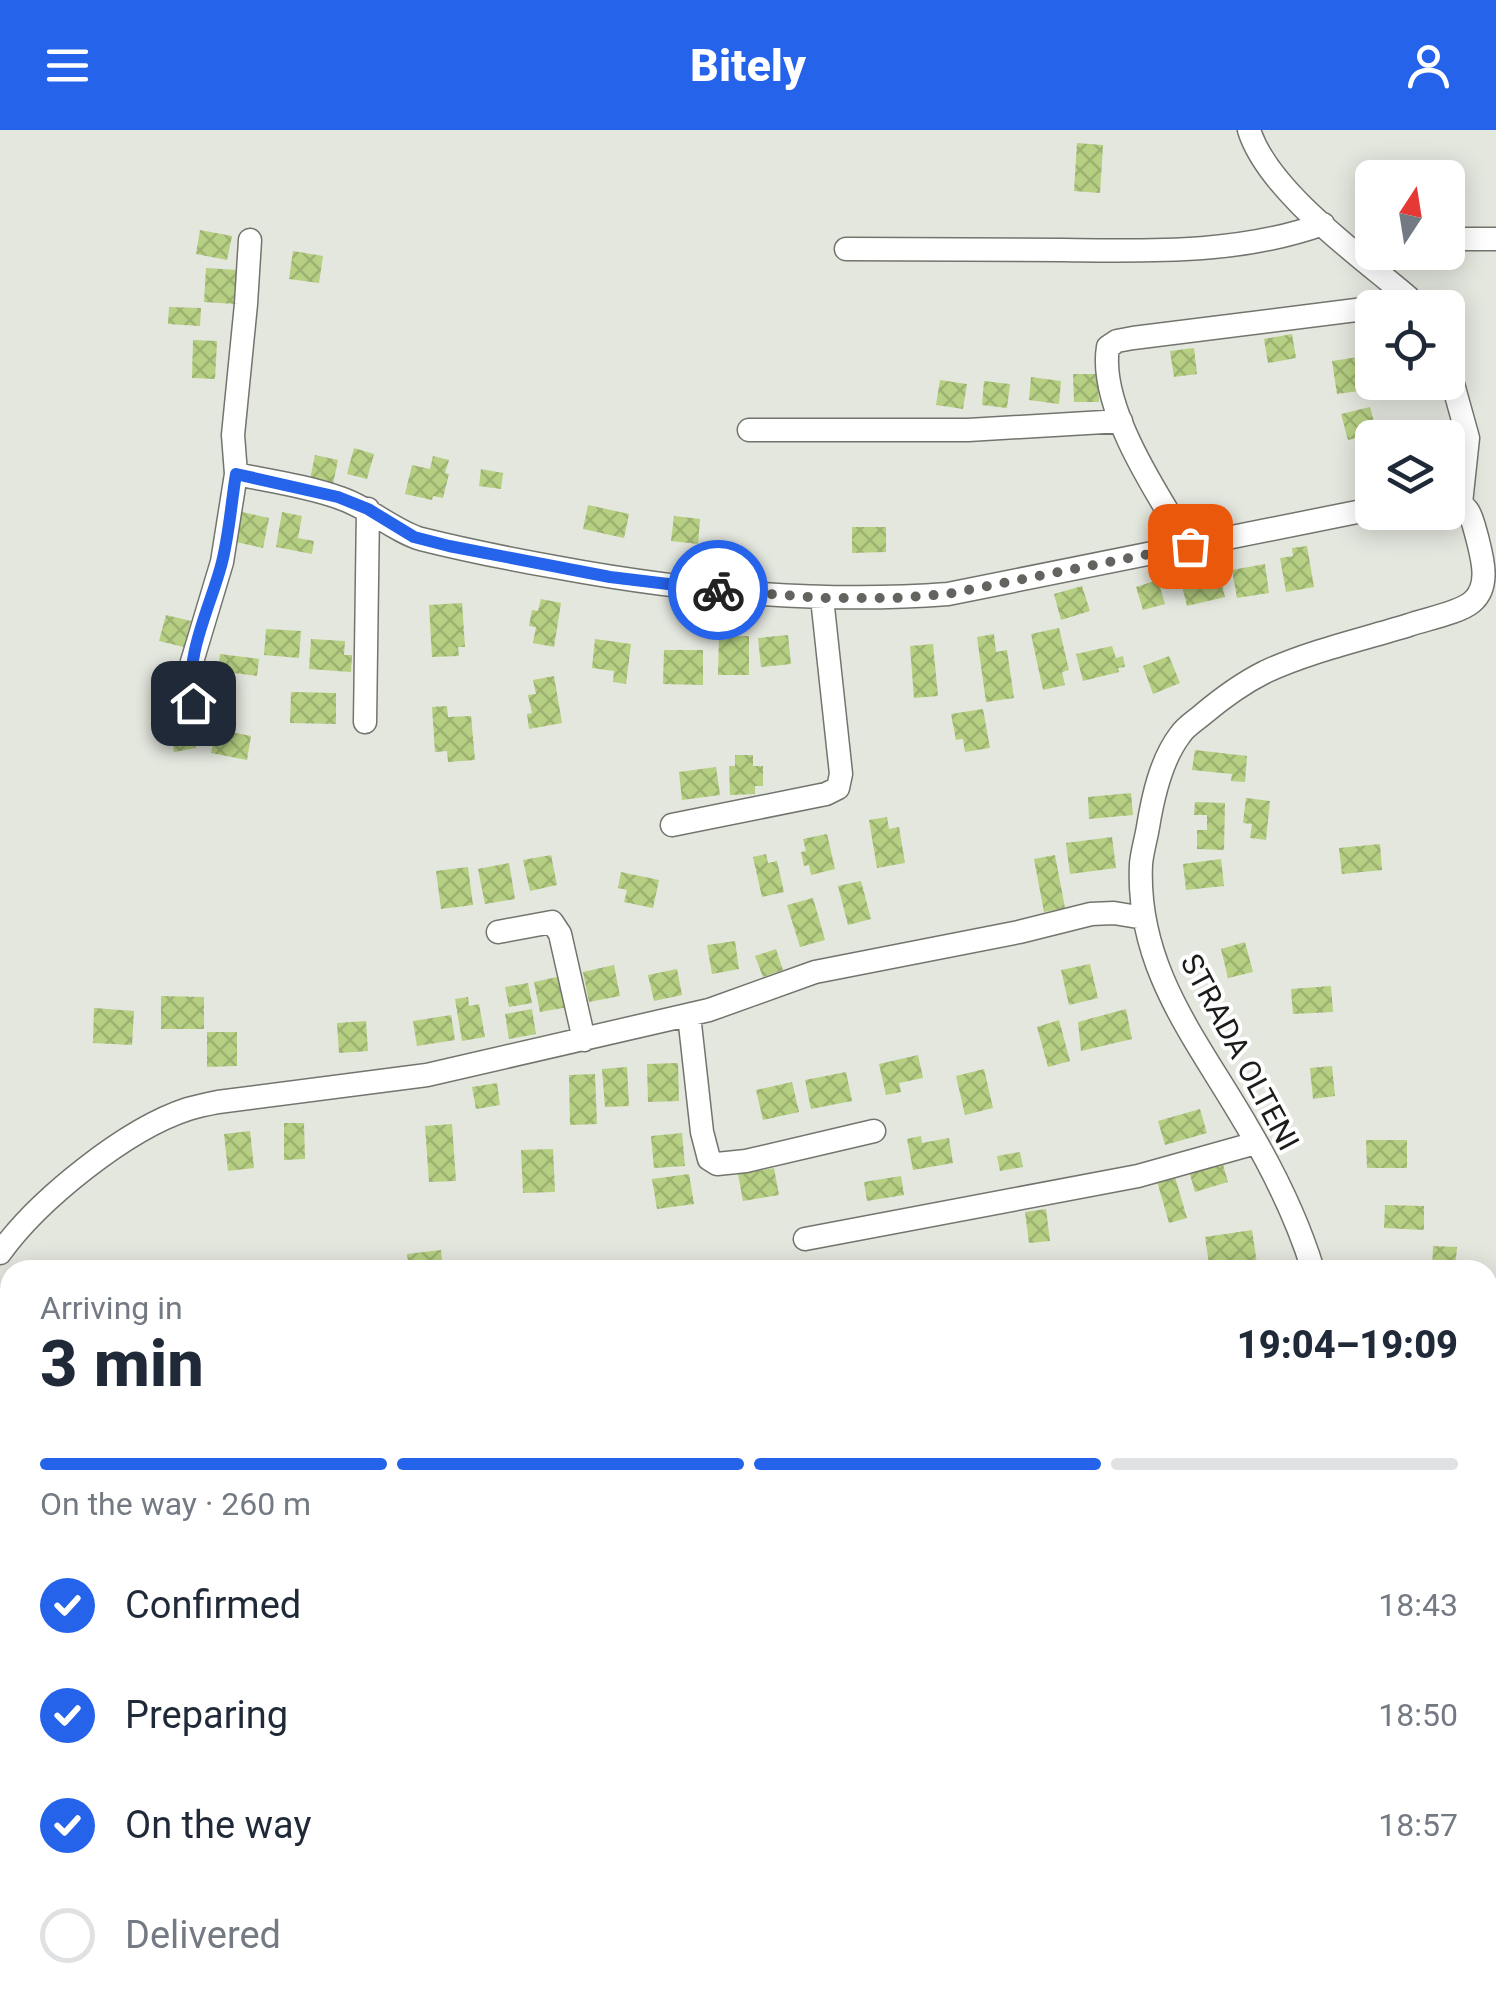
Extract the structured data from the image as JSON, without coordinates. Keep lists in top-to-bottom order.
{
  "streets": {
    "street": ["STRADA OLTENI"]
  },
  "north": "top",
  "page": {
    "header": "Bitely",
    "heading": ["3 min", "Arriving in", "19:04–19:09"],
    "bar": "On the way · 260 m",
    "list": [
      ["Confirmed", "18:43"],
      ["Preparing", "18:50"],
      ["On the way", "18:57"],
      "Delivered"
    ]
  }
}
